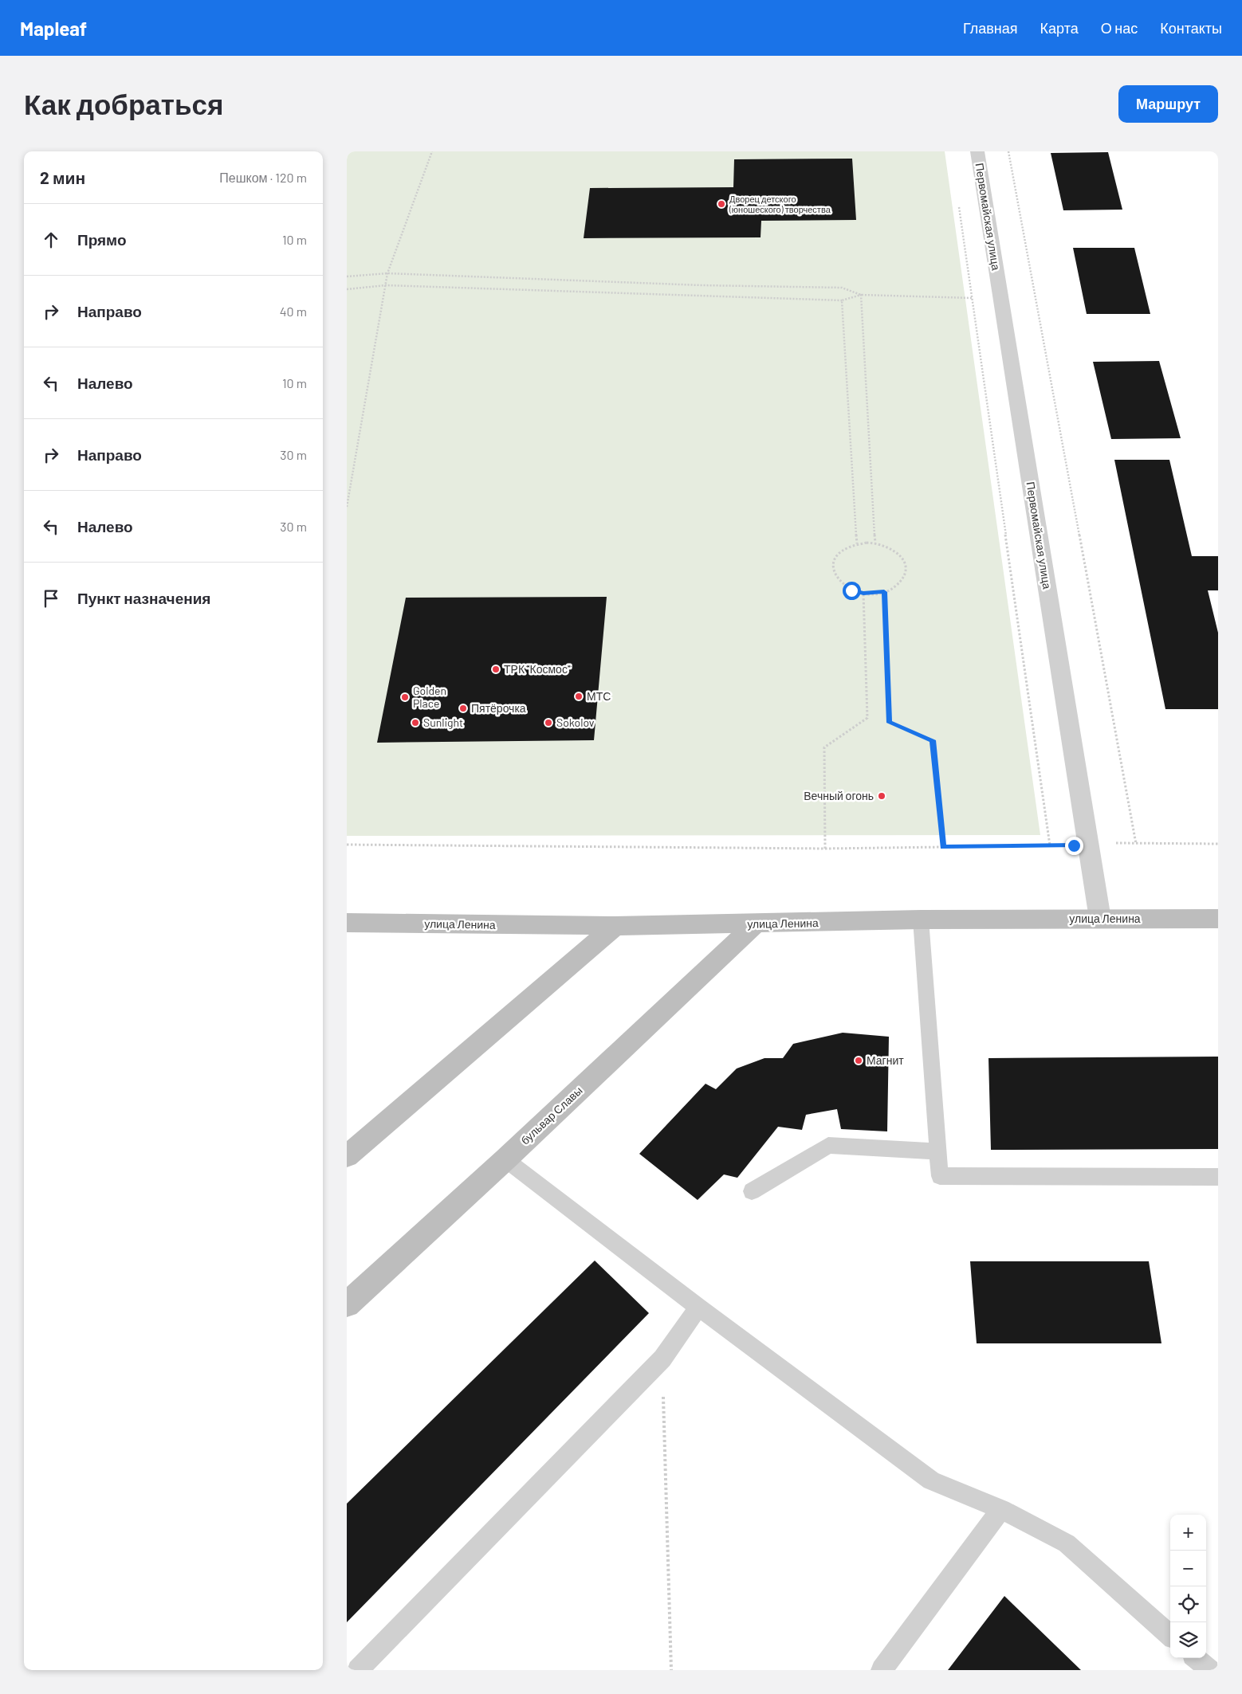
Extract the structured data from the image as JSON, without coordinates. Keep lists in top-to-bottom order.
{
  "streets": {
    "main road": ["улица Ленина", "бульвар Славы"],
    "street": ["Первомайская улица"]
  },
  "crossings": [
    ["Первомайская улица", "улица Ленина"],
    ["улица Ленина", "бульвар Славы"]
  ],
  "places": [
    "Дворец детского (юношеского) творчества",
    "ТРК \"Космос\"",
    "МТС",
    "Golden Place",
    "Пятёрочка",
    "Sunlight",
    "Sokolov",
    "Вечный огонь",
    "Магнит"
  ],
  "page": {
    "header": "Mapleaf",
    "nav": [
      "Главная",
      "Карта",
      "О нас",
      "Контакты"
    ],
    "buttons": "Маршрут",
    "title": "Как добраться",
    "heading": ["2 мин", "Пешком · 120 m"],
    "list": [
      ["Прямо", "10 m"],
      ["Направо", "40 m"],
      ["Налево", "10 m"],
      ["Направо", "30 m"],
      ["Налево", "30 m"],
      "Пункт назначения"
    ],
    "map_buttons": ["+", "−"]
  }
}
